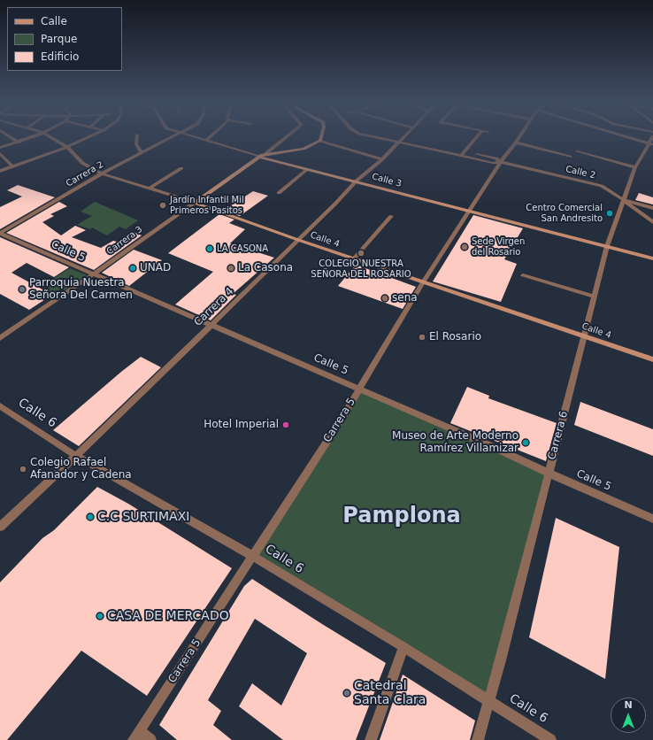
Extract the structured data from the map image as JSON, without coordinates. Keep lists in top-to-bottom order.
{
  "streets": {
    "main road": ["Calle 3", "Calle 4", "Carrera 3"],
    "street": [
      "Calle 2",
      "Carrera 2",
      "Calle 5",
      "Carrera 4",
      "Calle 6",
      "Carrera 5",
      "Carrera 6"
    ]
  },
  "crossings": [
    ["Calle 2", "Carrera 4"],
    ["Calle 2", "Carrera 5"],
    ["Calle 2", "Carrera 6"],
    ["Carrera 2", "Calle 4"],
    ["Carrera 2", "Calle 5"],
    ["Calle 3", "Carrera 3"],
    ["Calle 3", "Carrera 4"],
    ["Calle 3", "Carrera 5"],
    ["Calle 3", "Carrera 6"],
    ["Calle 4", "Carrera 3"],
    ["Calle 4", "Carrera 4"],
    ["Calle 4", "Carrera 5"],
    ["Calle 4", "Carrera 6"],
    ["Carrera 3", "Calle 5"],
    ["Calle 5", "Carrera 4"],
    ["Calle 5", "Carrera 5"],
    ["Calle 5", "Carrera 6"],
    ["Carrera 4", "Calle 6"],
    ["Calle 6", "Carrera 5"],
    ["Calle 6", "Carrera 6"]
  ],
  "districts": ["Pamplona"],
  "places": [
    "Jardín Infantil Mil Primeros Pasitos",
    "Centro Comercial San Andresito",
    "Sede Virgen del Rosario",
    "LA CASONA",
    "COLEGIO NUESTRA SEÑORA DEL ROSARIO",
    "UNAD",
    "La Casona",
    "Parroquia Nuestra Señora Del Carmen",
    "sena",
    "El Rosario",
    "Hotel Imperial",
    "Museo de Arte Moderno Ramírez Villamizar",
    "Colegio Rafael Afanador y Cadena",
    "C.C SURTIMAXI",
    "CASA DE MERCADO",
    "Catedral Santa Clara"
  ],
  "legend": ["Calle", "Parque", "Edificio"],
  "north": "top"
}
